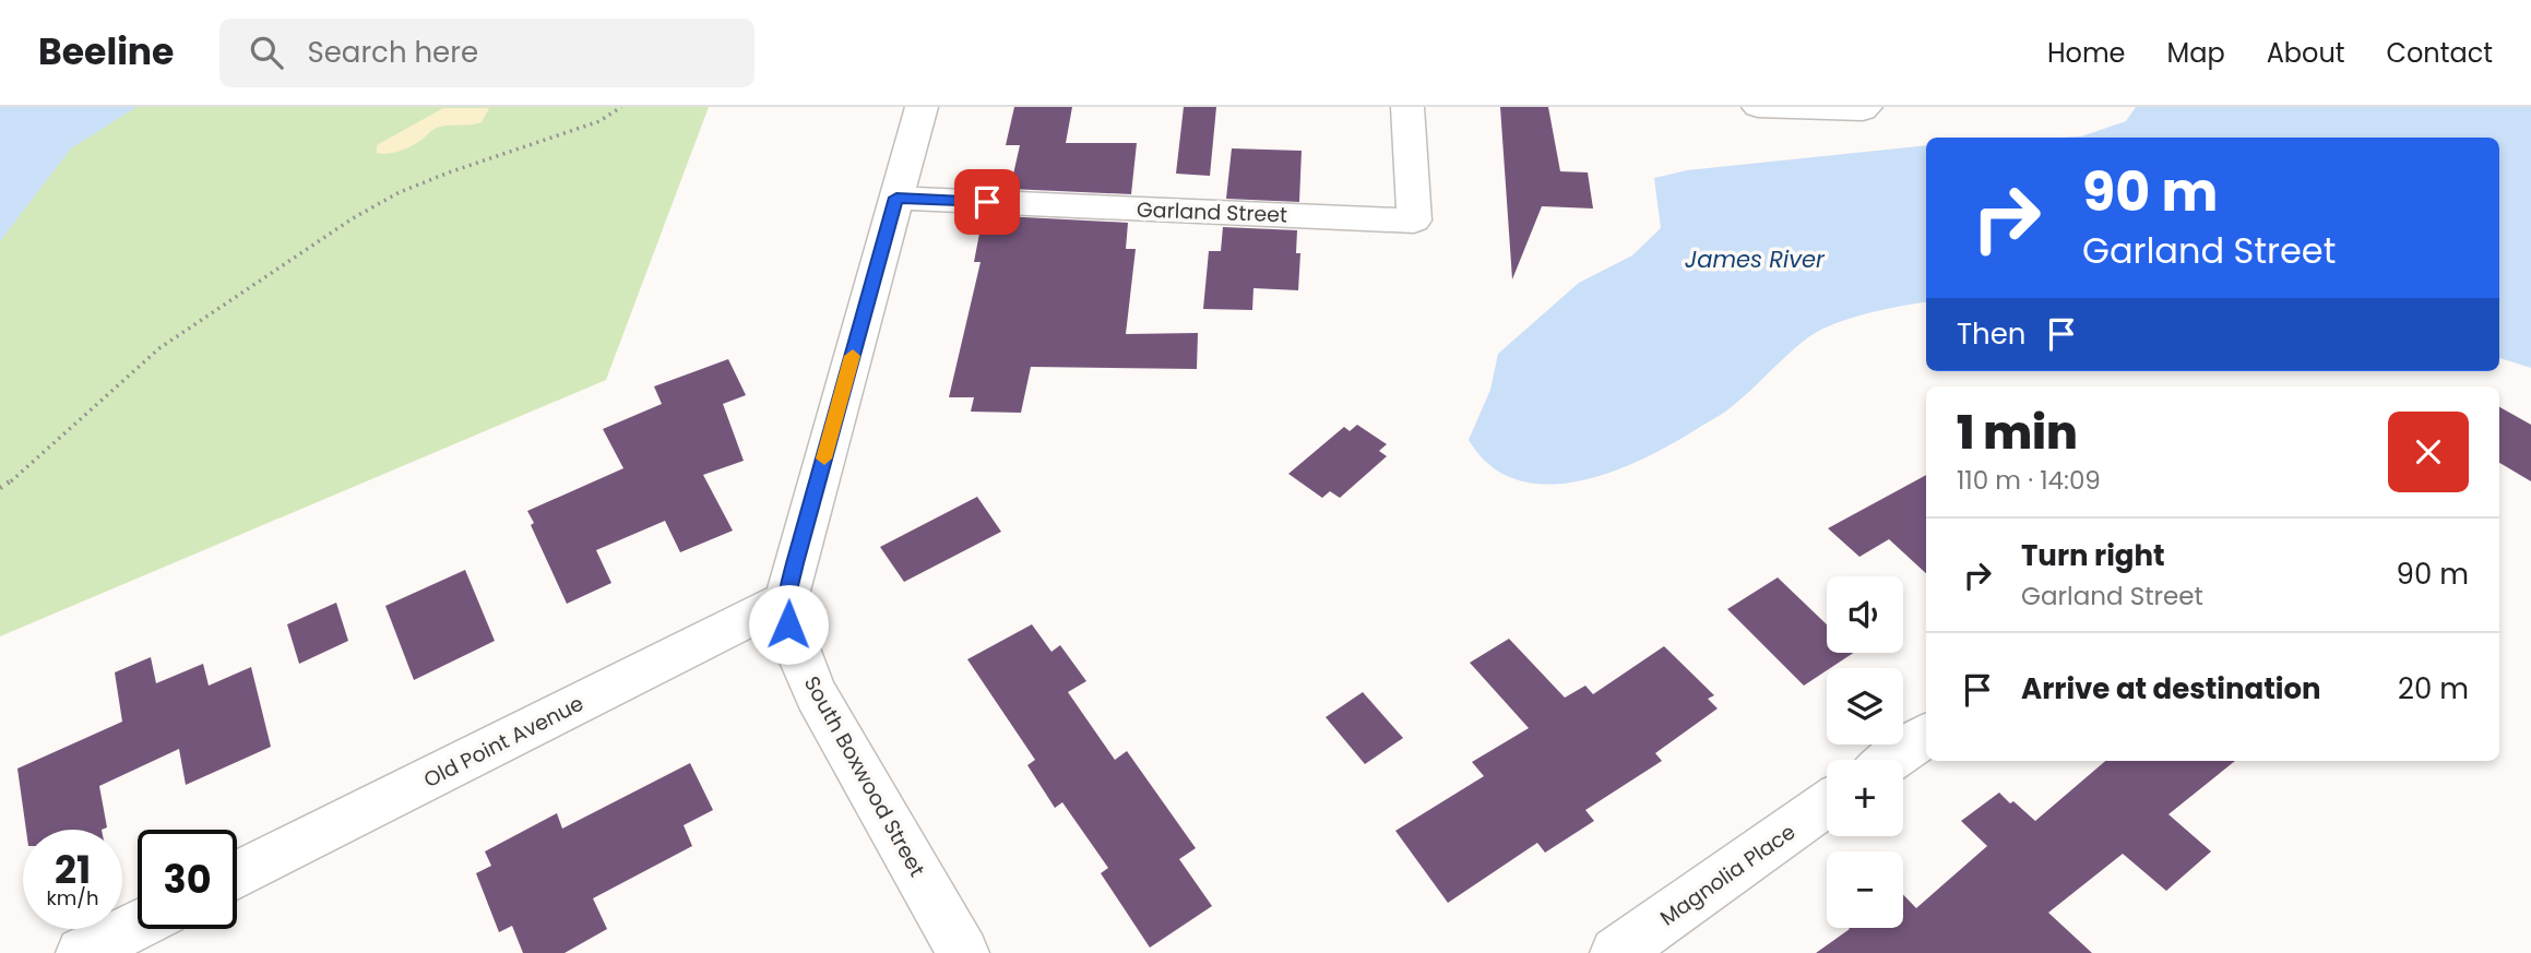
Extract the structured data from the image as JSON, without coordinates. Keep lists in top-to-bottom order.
{
  "streets": {
    "street": [
      "Garland Street",
      "Old Point Avenue",
      "South Boxwood Street",
      "Magnolia Place"
    ]
  },
  "crossings": [
    ["Garland Street", "South Boxwood Street"],
    ["Old Point Avenue", "South Boxwood Street"]
  ],
  "water": ["James River"],
  "page": {
    "header": "Beeline",
    "search": "Search here",
    "nav": [
      "Home",
      "Map",
      "About",
      "Contact"
    ],
    "turn": ["90 m", "Garland Street"],
    "then": "Then",
    "heading": ["1 min", "110 m · 14:09"],
    "list": [
      {
        "name": "Turn right",
        "note": "Garland Street",
        "value": "90 m"
      },
      {
        "name": "Arrive at destination",
        "value": "20 m"
      }
    ],
    "map_buttons": ["+", "−"],
    "speed": "21 km/h",
    "limit": "30"
  }
}
